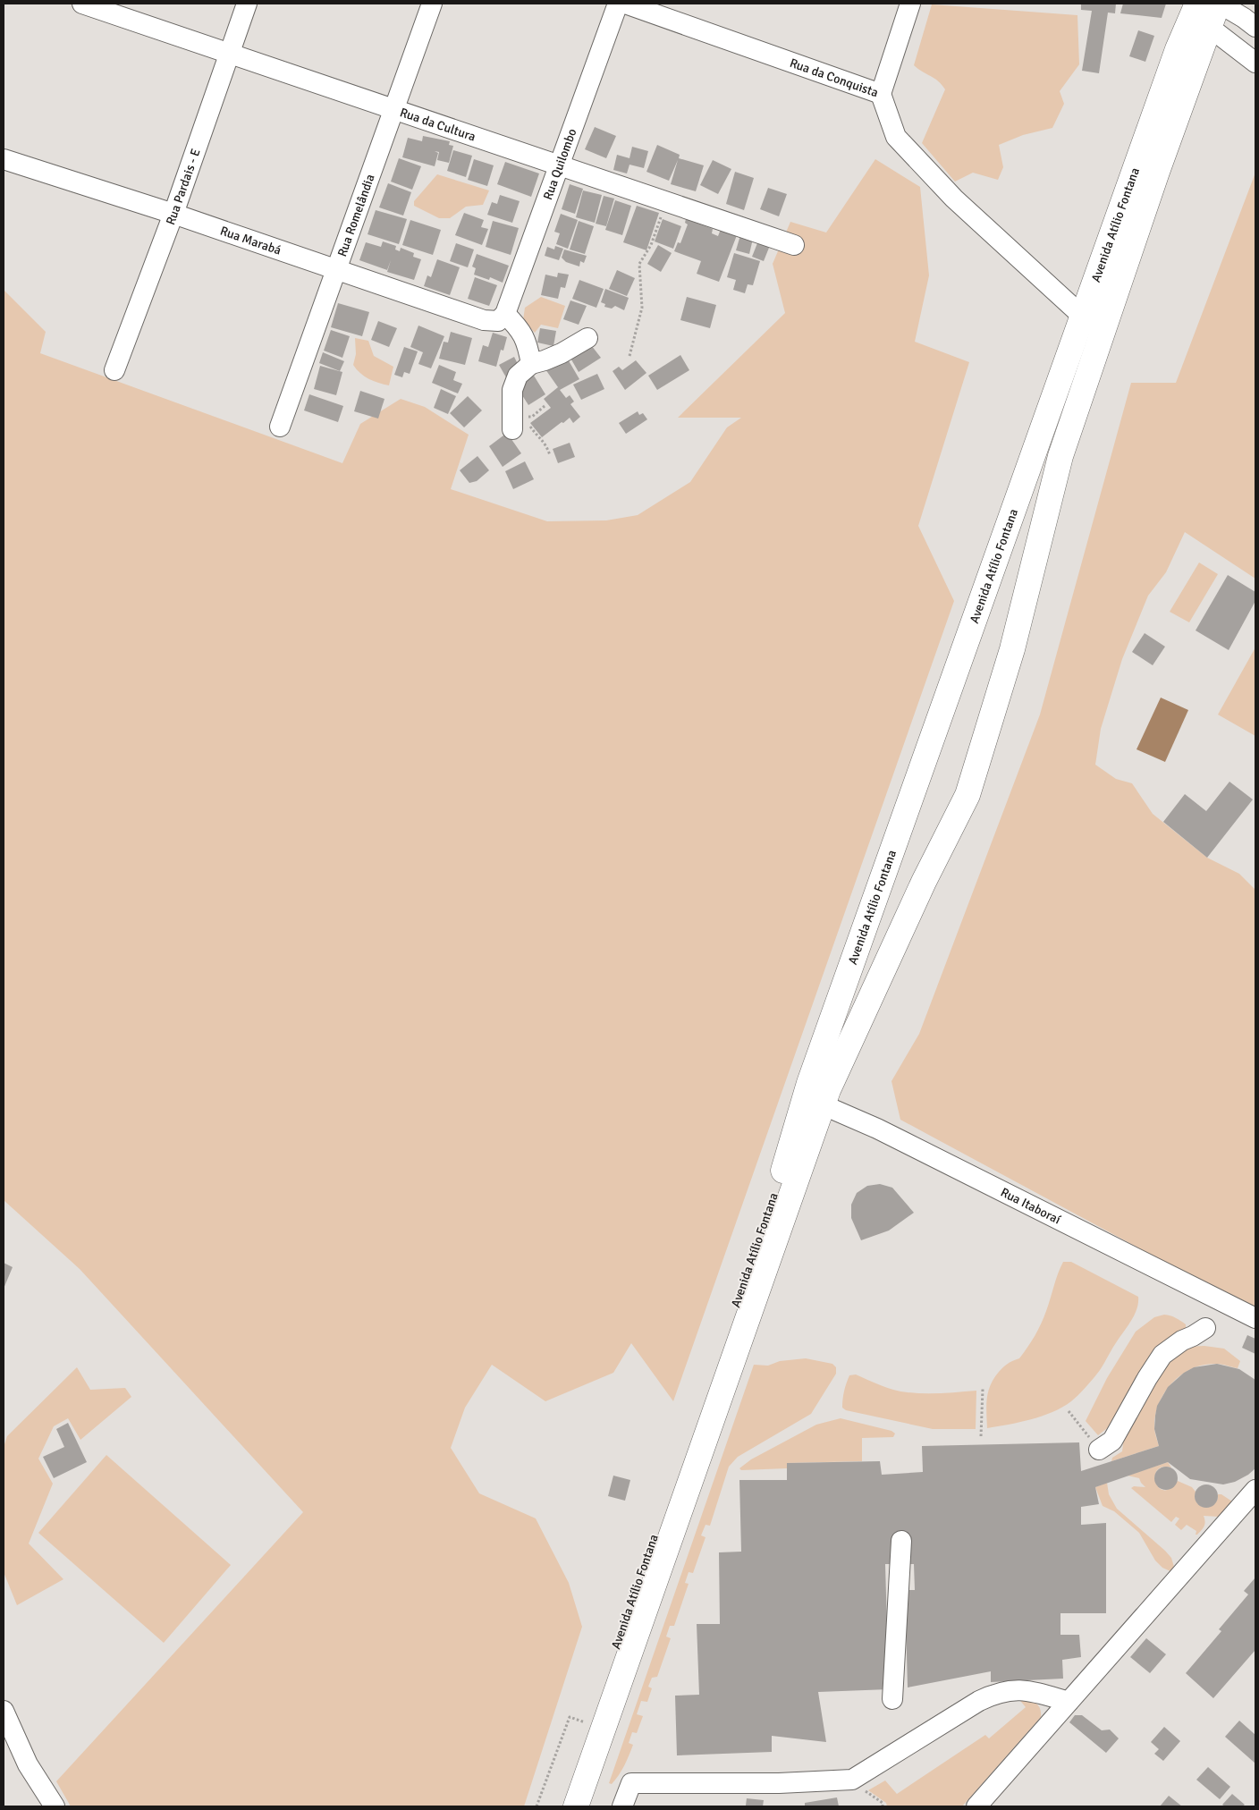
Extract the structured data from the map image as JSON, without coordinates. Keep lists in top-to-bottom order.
{
  "streets": {
    "main road": ["Avenida Atílio Fontana"],
    "street": [
      "Rua da Conquista",
      "Rua da Cultura",
      "Rua Quilombo",
      "Rua Pardais - E",
      "Rua Romelândia",
      "Rua Marabá",
      "Rua Itaboraí"
    ]
  },
  "crossings": [
    ["Rua da Conquista", "Avenida Atílio Fontana"],
    ["Rua da Cultura", "Rua Quilombo"],
    ["Rua da Cultura", "Rua Pardais - E"],
    ["Rua da Cultura", "Rua Romelândia"],
    ["Rua Quilombo", "Rua Marabá"],
    ["Rua Pardais - E", "Rua Marabá"],
    ["Rua Romelândia", "Rua Marabá"],
    ["Avenida Atílio Fontana", "Rua Itaboraí"]
  ]
}
